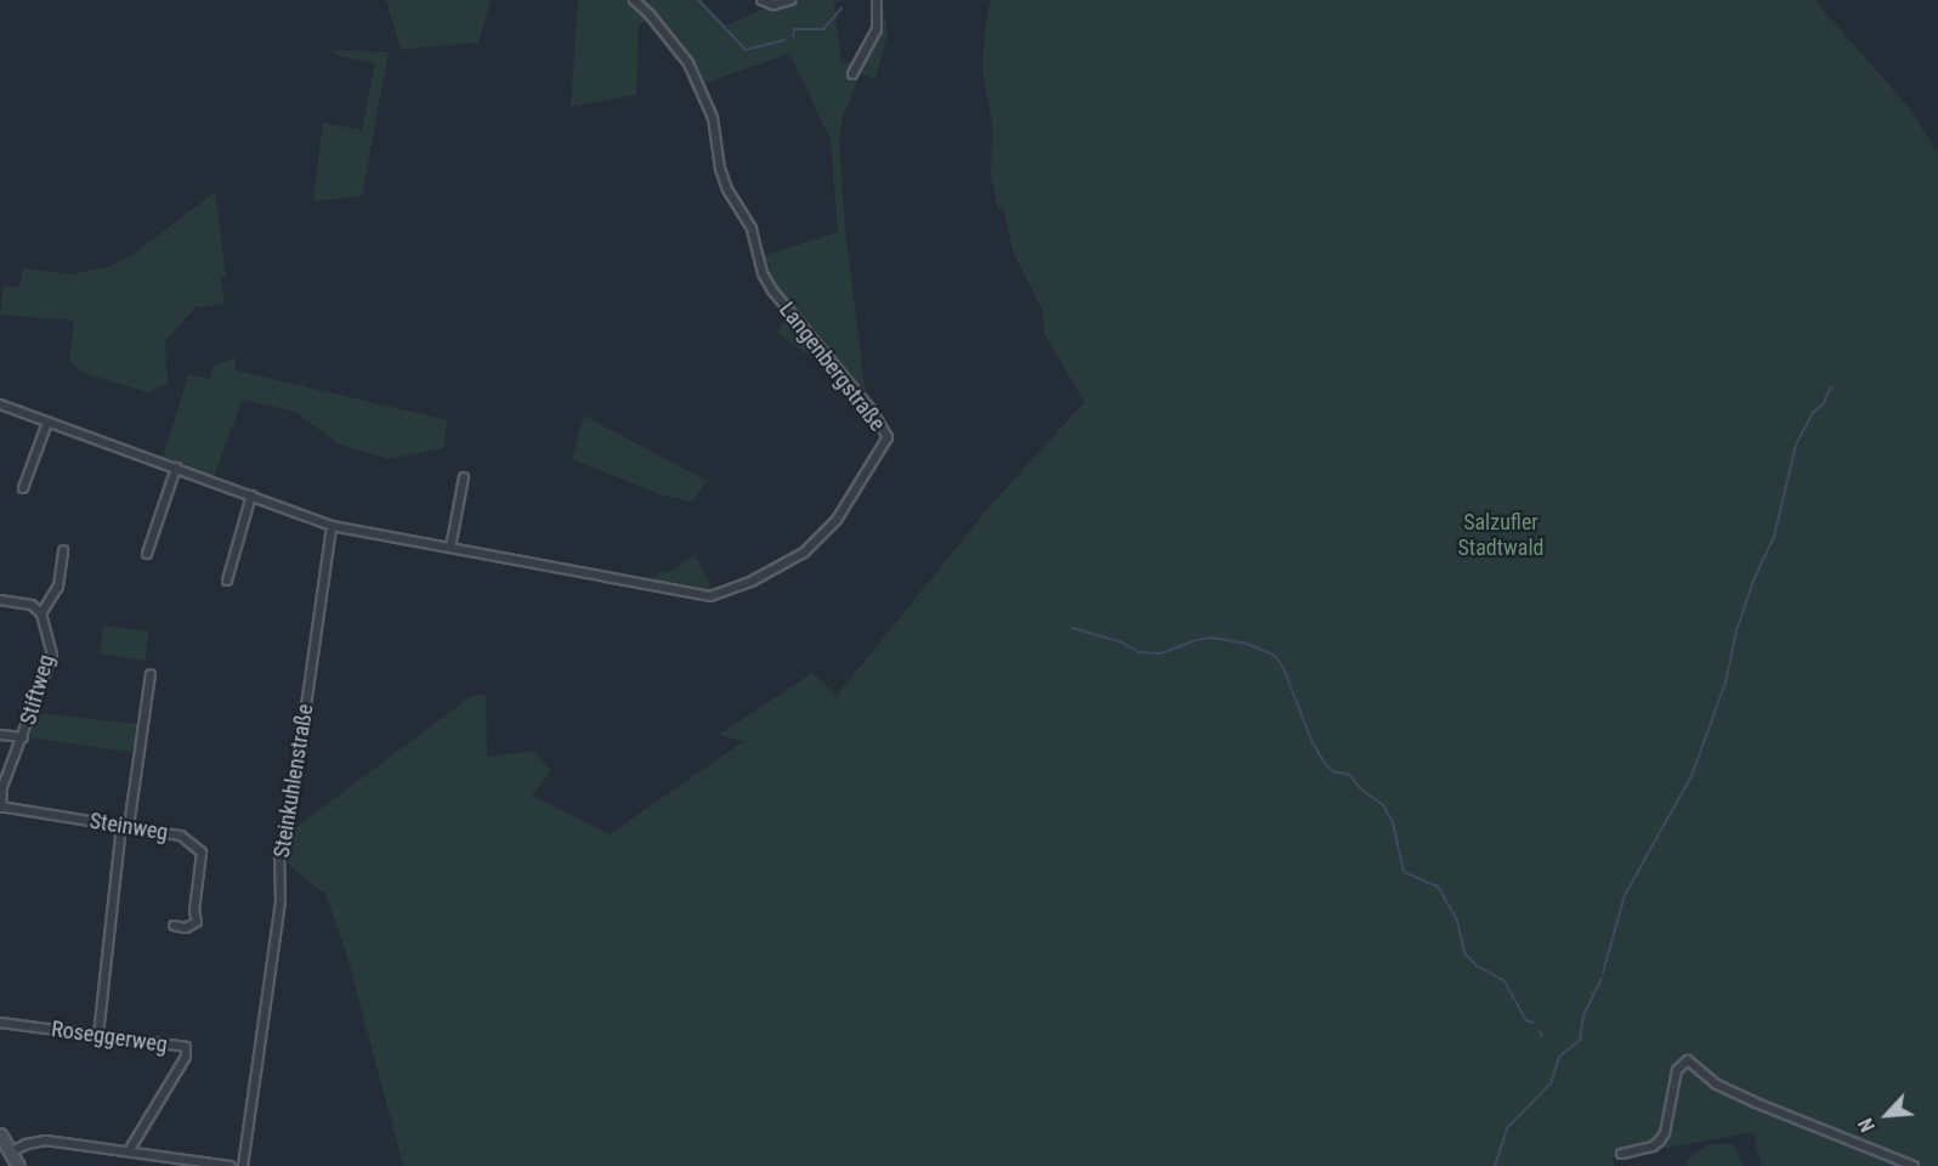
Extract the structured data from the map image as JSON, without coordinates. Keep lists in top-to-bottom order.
{
  "streets": {
    "street": [
      "Langenbergstraße",
      "Stiftweg",
      "Steinkuhlenstraße",
      "Steinweg",
      "Roseggerweg"
    ]
  },
  "crossings": [
    ["Langenbergstraße", "Steinkuhlenstraße"],
    ["Stiftweg", "Steinweg"]
  ],
  "parks": ["Salzufler Stadtwald"],
  "north": "bottom left"
}
